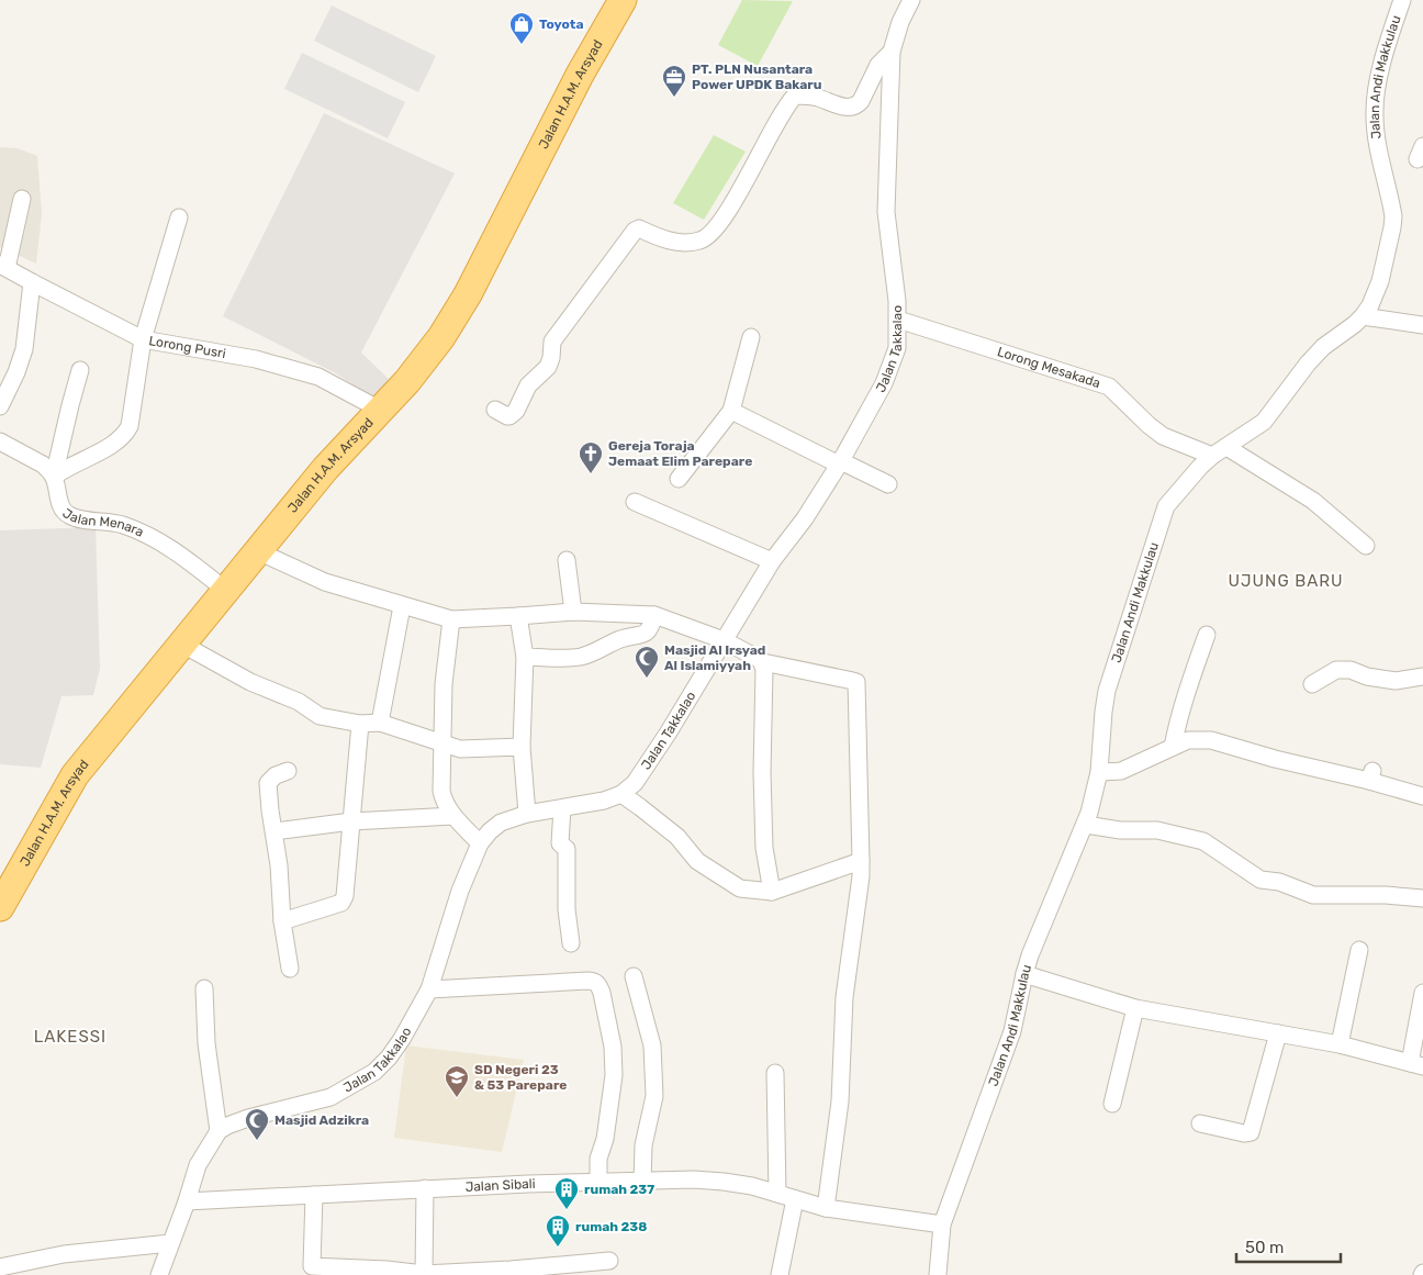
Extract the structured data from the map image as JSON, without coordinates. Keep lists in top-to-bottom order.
{
  "streets": {
    "highway": ["Jalan H.A.M. Arsyad"],
    "street": [
      "Jalan Andi Makkulau",
      "Lorong Pusri",
      "Jalan Takkalao",
      "Lorong Mesakada",
      "Jalan Menara",
      "Jalan Sibali"
    ]
  },
  "crossings": [
    ["Jalan Andi Makkulau", "Lorong Mesakada"],
    ["Jalan Andi Makkulau", "Jalan Sibali"],
    ["Jalan H.A.M. Arsyad", "Lorong Pusri"],
    ["Jalan H.A.M. Arsyad", "Jalan Menara"],
    ["Jalan Takkalao", "Lorong Mesakada"]
  ],
  "districts": ["UJUNG BARU", "LAKESSI"],
  "places": {
    "shop": ["Toyota"],
    "office": ["PT. PLN Nusantara Power UPDK Bakaru"],
    "church": ["Gereja Toraja Jemaat Elim Parepare"],
    "mosque": ["Masjid Al Irsyad Al Islamiyyah", "Masjid Adzikra"],
    "school or university": ["SD Negeri 23 & 53 Parepare"],
    "building": ["rumah 237", "rumah 238"]
  },
  "scale_bar": "50 m"
}
